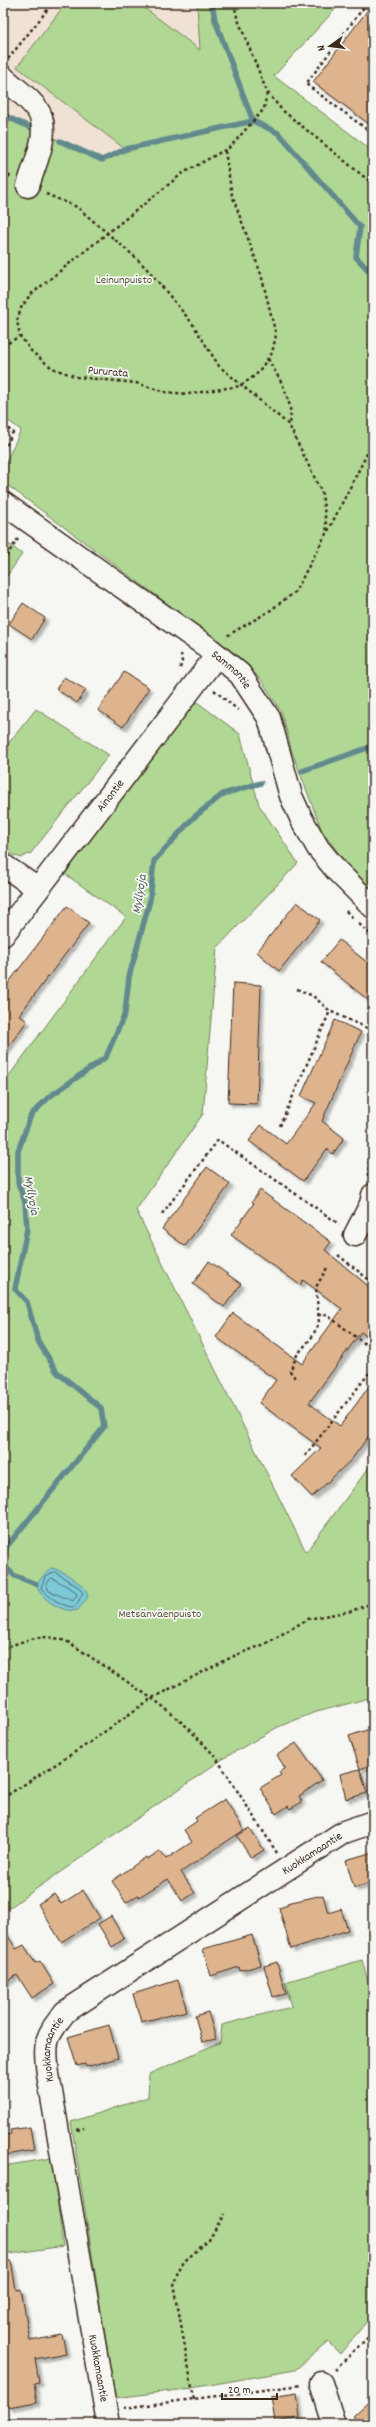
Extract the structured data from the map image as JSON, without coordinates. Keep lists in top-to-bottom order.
{
  "streets": {
    "street": ["Sammontie", "Ainontie", "Kuokkamaantie"],
    "path": ["Pururata"]
  },
  "crossings": [
    ["Sammontie", "Ainontie"]
  ],
  "water": ["Myllyoja"],
  "parks": ["Leinunpuisto", "Metsänväenpuisto"],
  "scale_bar": "20 m",
  "north": "left"
}
